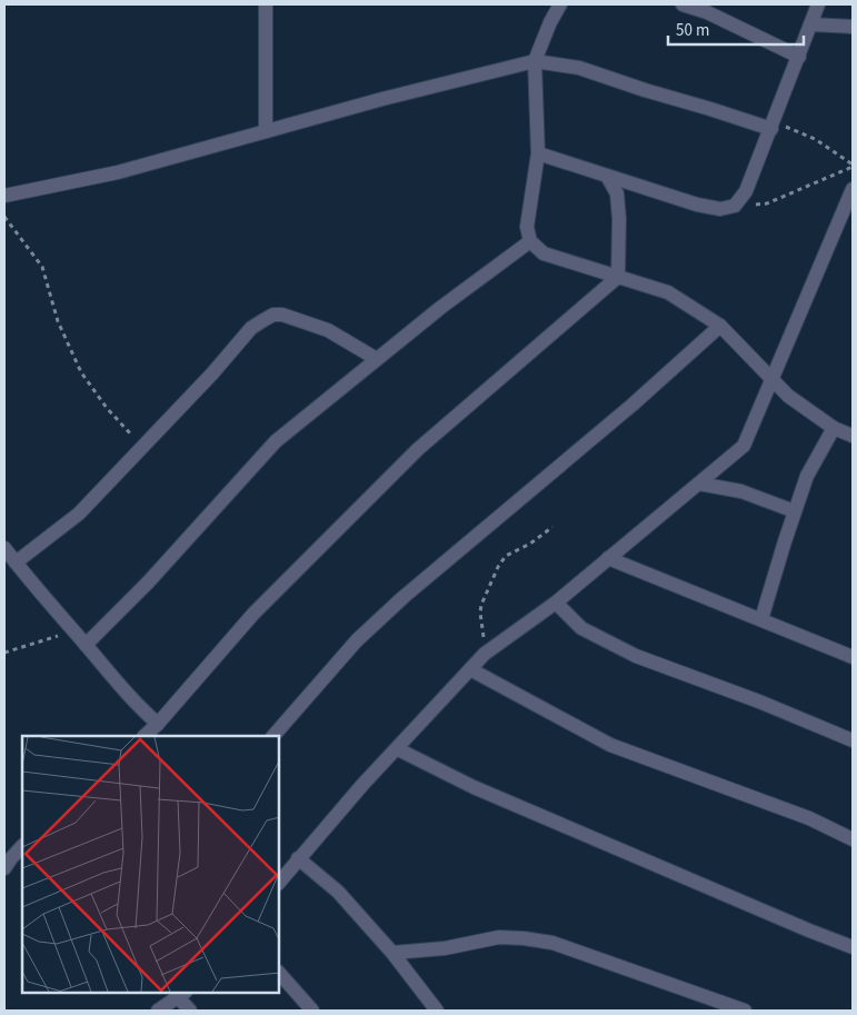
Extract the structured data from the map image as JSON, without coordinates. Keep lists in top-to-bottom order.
{
  "scale_bar": "50 m"
}
